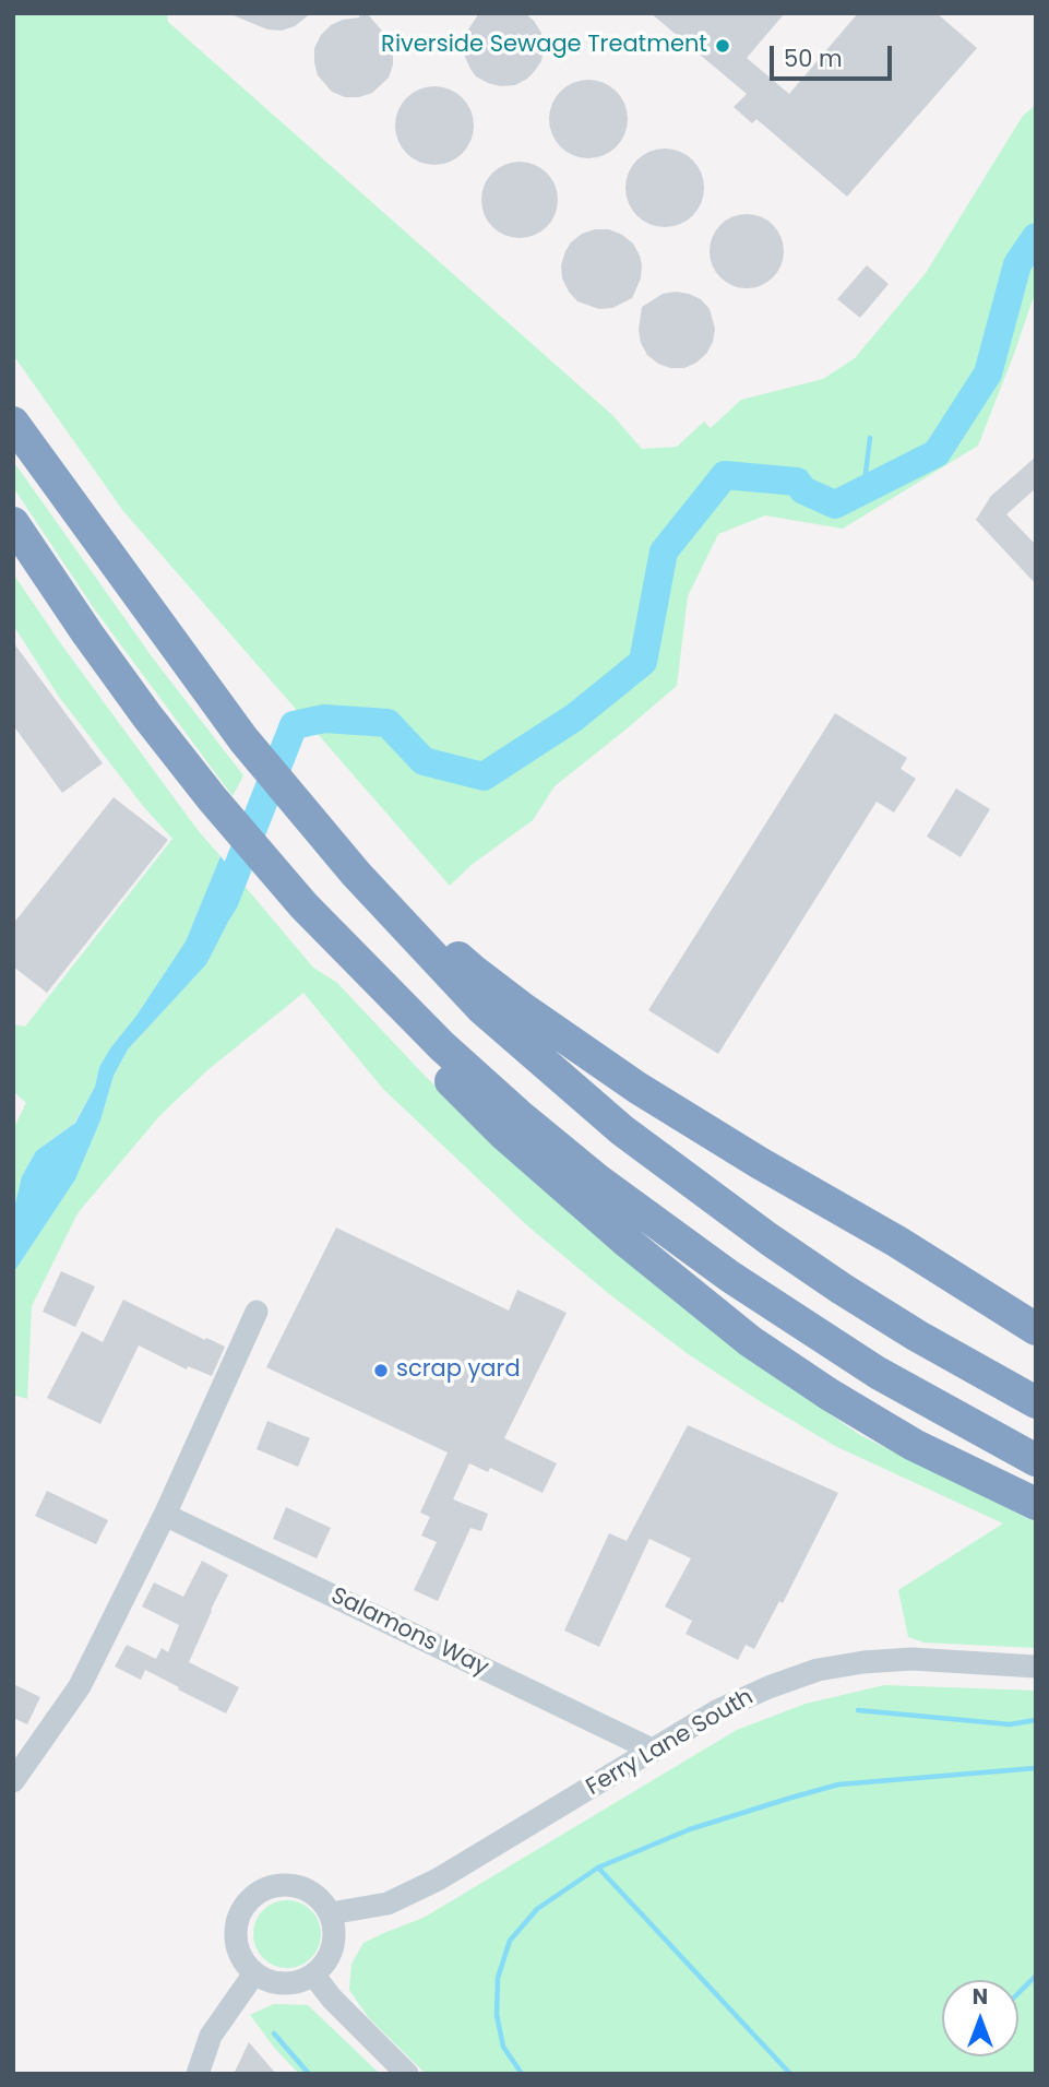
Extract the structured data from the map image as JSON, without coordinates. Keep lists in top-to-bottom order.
{
  "streets": {
    "street": ["Salamons Way", "Ferry Lane South"]
  },
  "crossings": [
    ["Salamons Way", "Ferry Lane South"]
  ],
  "places": ["Riverside Sewage Treatment", "scrap yard"],
  "scale_bar": "50 m",
  "north": "top"
}
